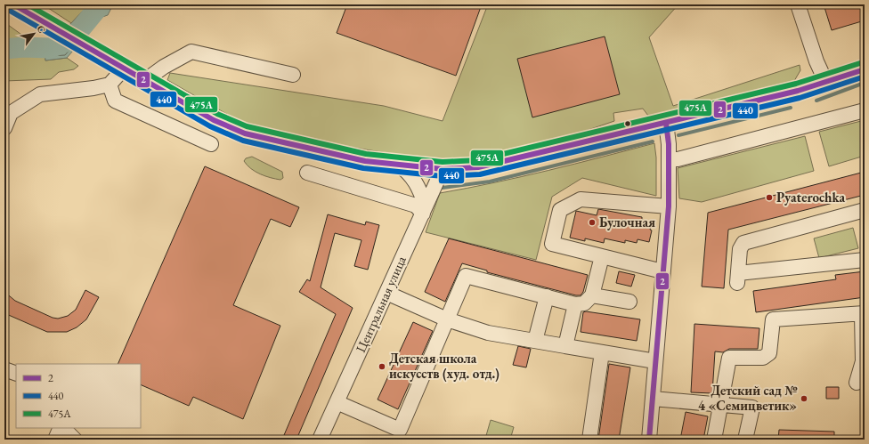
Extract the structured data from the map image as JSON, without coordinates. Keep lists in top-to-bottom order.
{
  "streets": {
    "street": ["Центральная улица"]
  },
  "places": [
    "Pyaterochka",
    "Булочная",
    "Детская школа искусств (худ. отд.)",
    "Детский сад № 4 «Семицветик»"
  ],
  "lines": ["transit line 2", "transit line 475А", "transit line 440"],
  "legend": ["2", "440", "475А"],
  "north": "top right"
}
